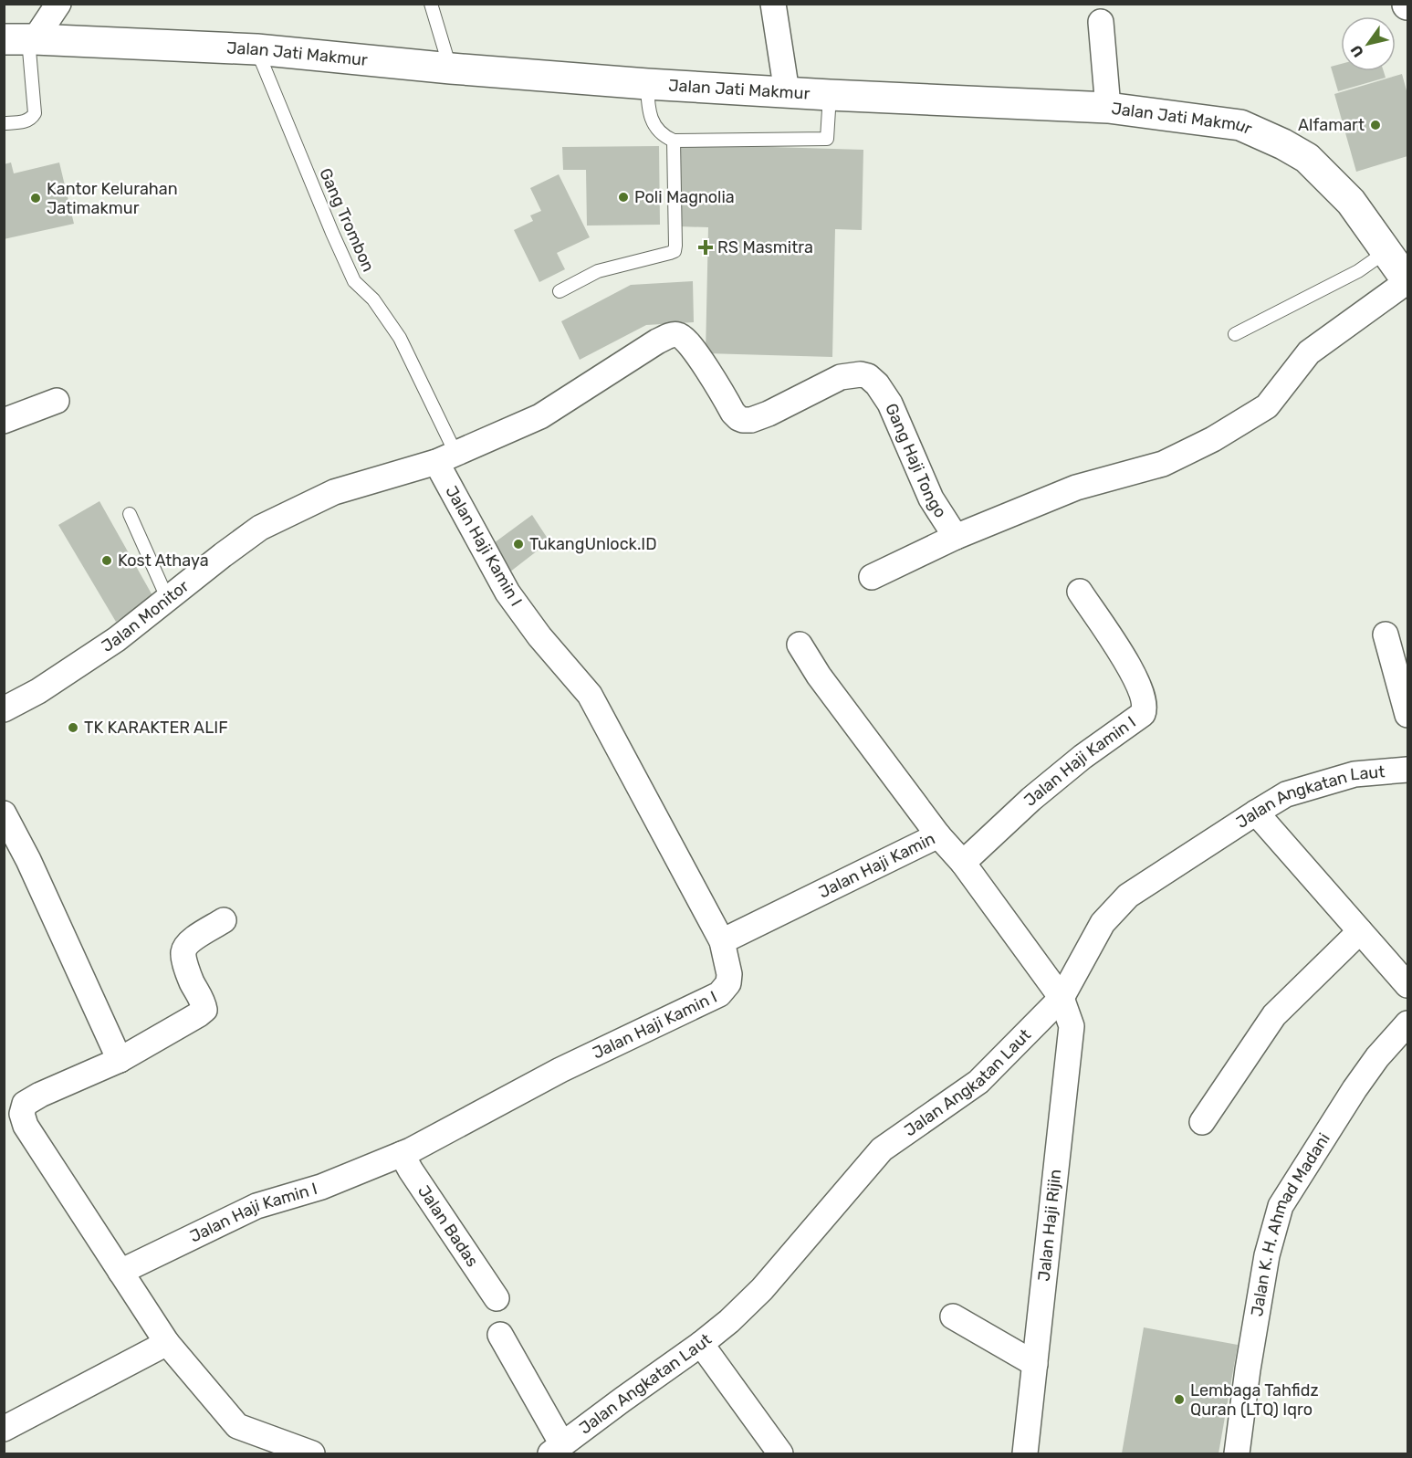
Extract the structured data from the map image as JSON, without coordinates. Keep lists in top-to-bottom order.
{
  "streets": {
    "main road": ["Jalan Jati Makmur"],
    "street": [
      "Gang Haji Tongo",
      "Jalan Haji Kamin I",
      "Jalan Monitor",
      "Jalan Angkatan Laut",
      "Jalan Haji Kamin",
      "Jalan Haji Rijin",
      "Jalan K. H. Ahmad Madani",
      "Jalan Badas"
    ],
    "lane": ["Gang Trombon"]
  },
  "crossings": [
    ["Jalan Jati Makmur", "Gang Trombon"],
    ["Gang Trombon", "Gang Haji Tongo"],
    ["Gang Trombon", "Jalan Haji Kamin I"],
    ["Gang Trombon", "Jalan Monitor"],
    ["Gang Haji Tongo", "Jalan Haji Kamin I"],
    ["Gang Haji Tongo", "Jalan Monitor"],
    ["Jalan Haji Kamin I", "Jalan Monitor"],
    ["Jalan Haji Kamin I", "Jalan Haji Kamin"],
    ["Jalan Haji Kamin I", "Jalan Badas"],
    ["Jalan Angkatan Laut", "Jalan Haji Kamin"],
    ["Jalan Angkatan Laut", "Jalan Haji Rijin"],
    ["Jalan Haji Kamin", "Jalan Haji Rijin"]
  ],
  "places": {
    "other": [
      "Alfamart",
      "Poli Magnolia",
      "Kantor Kelurahan Jatimakmur",
      "TukangUnlock.ID",
      "Kost Athaya",
      "TK KARAKTER ALIF",
      "Lembaga Tahfidz Quran (LTQ) Iqro"
    ],
    "health": ["RS Masmitra"]
  },
  "north": "bottom left"
}
